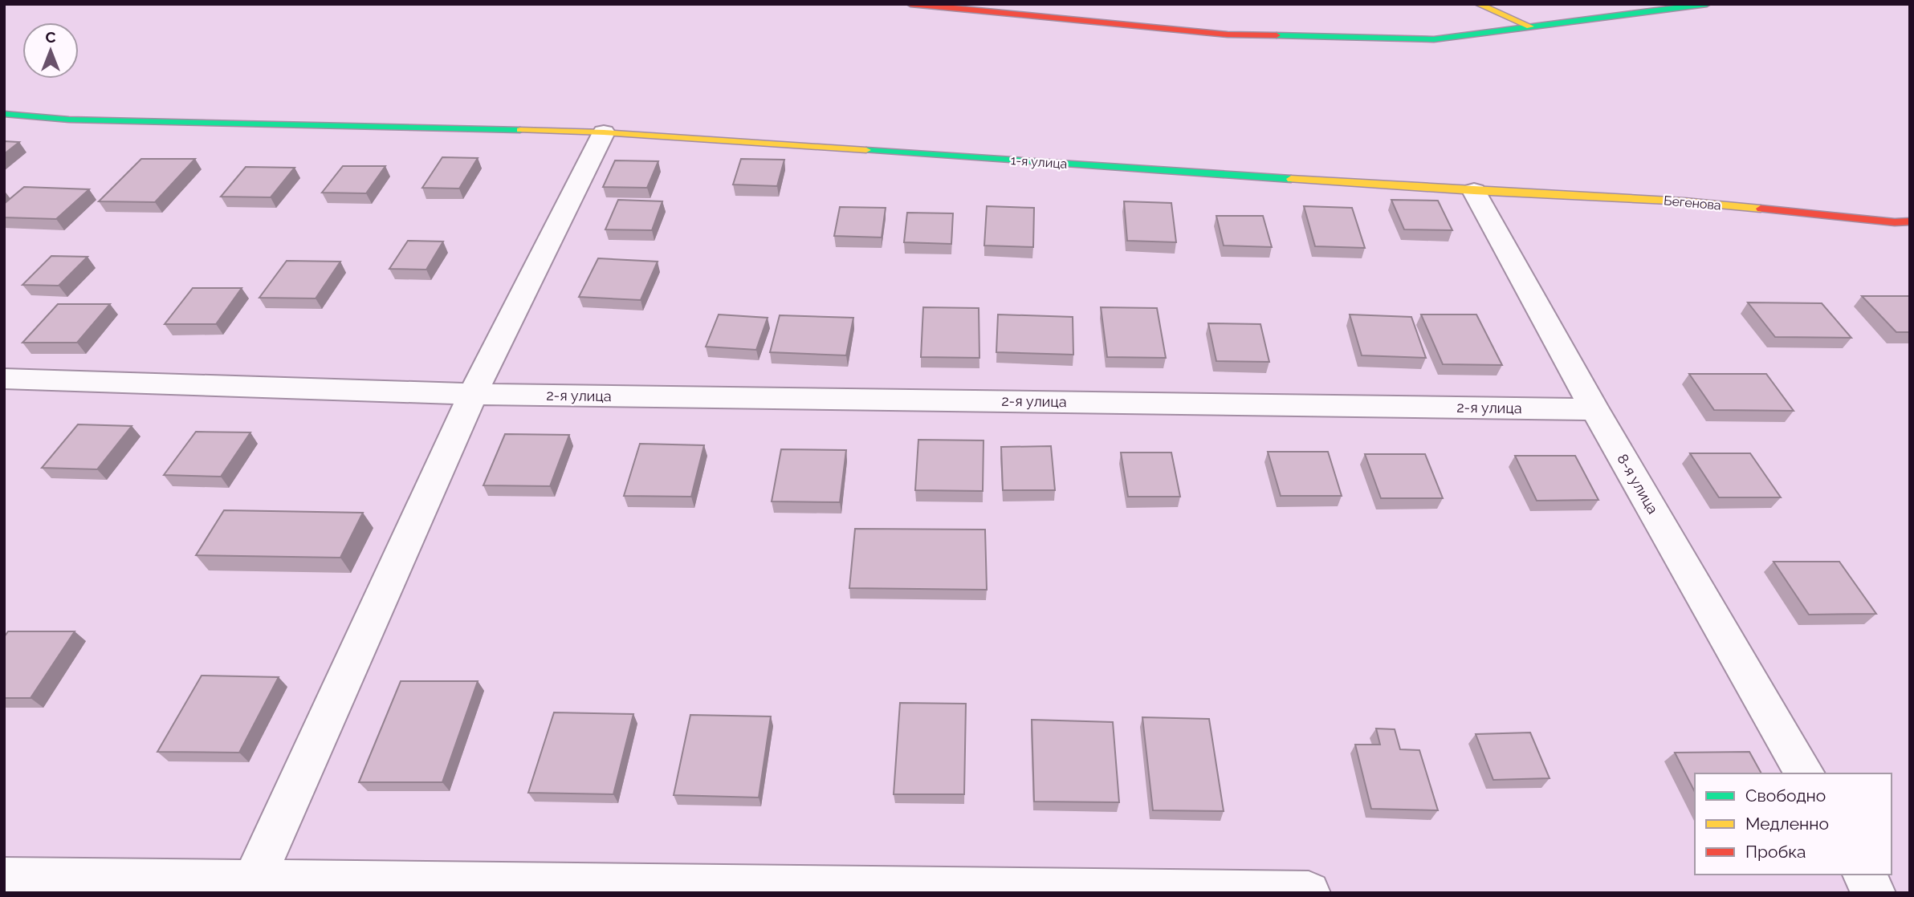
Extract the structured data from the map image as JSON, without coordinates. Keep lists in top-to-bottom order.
{
  "streets": {
    "street": [
      "1-я улица",
      "Бегенова",
      "2-я улица",
      "8-я улица"
    ]
  },
  "crossings": [
    ["1-я улица", "Бегенова"],
    ["1-я улица", "8-я улица"],
    ["Бегенова", "8-я улица"],
    ["2-я улица", "8-я улица"]
  ],
  "legend": ["Свободно", "Медленно", "Пробка"],
  "north": "top"
}
